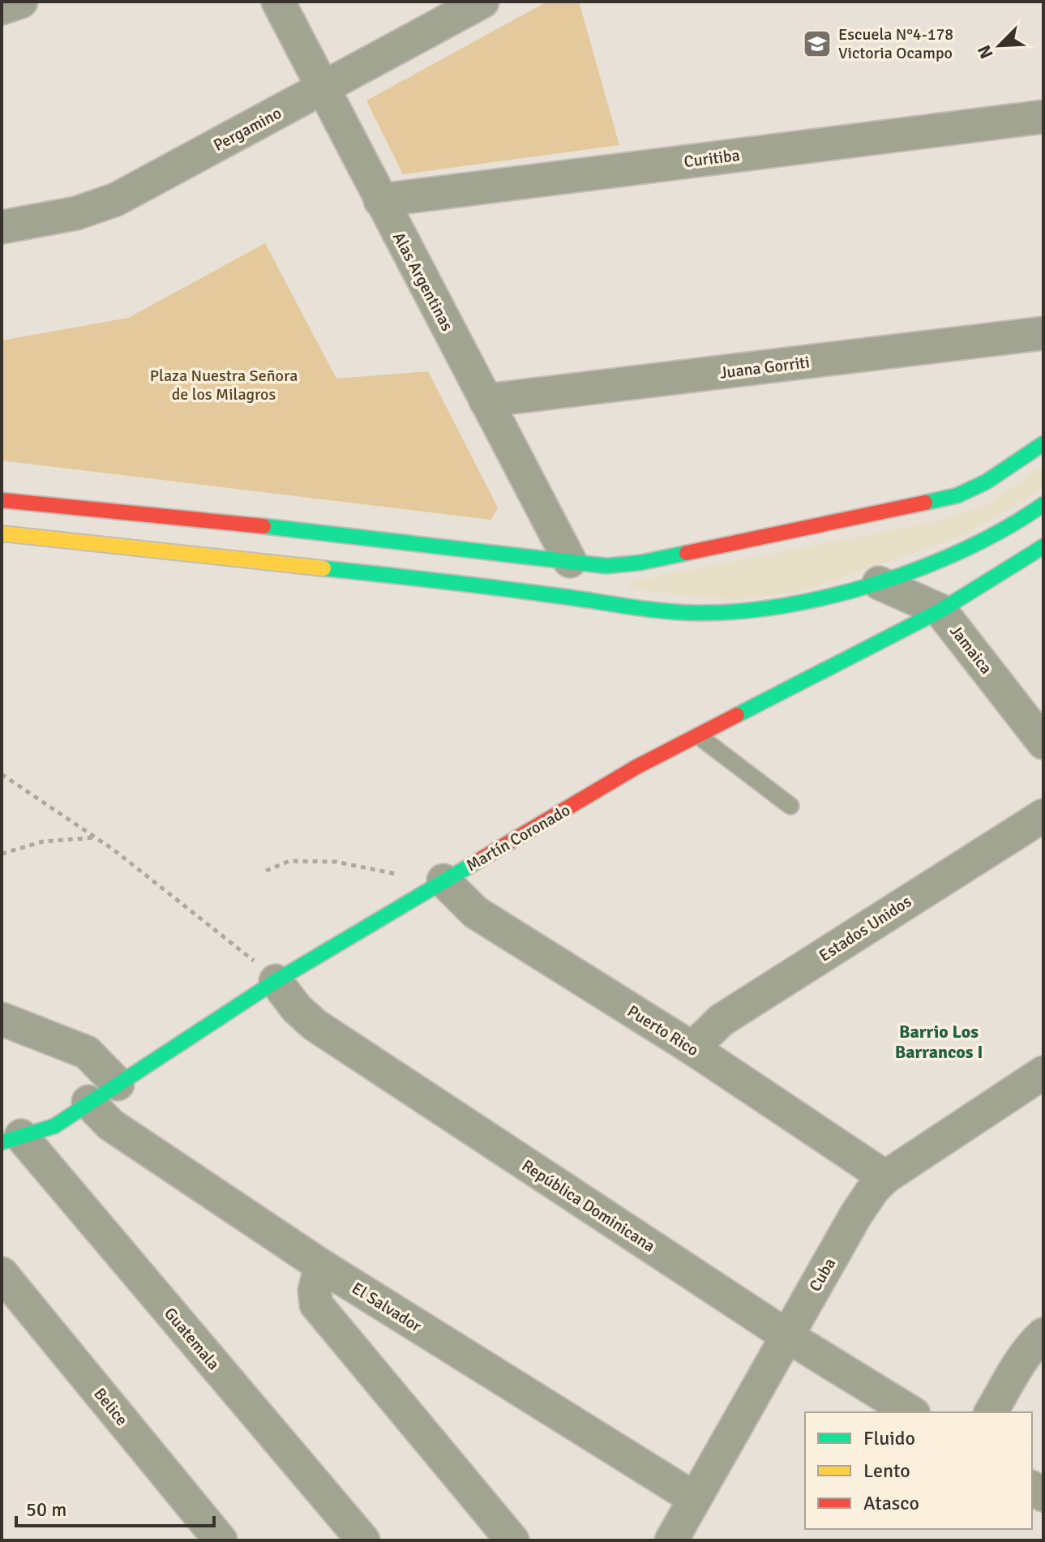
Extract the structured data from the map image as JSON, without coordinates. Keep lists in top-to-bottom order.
{
  "streets": {
    "main road": ["Martín Coronado"],
    "street": [
      "Pergamino",
      "Curitiba",
      "Alas Argentinas",
      "Juana Gorriti",
      "Jamaica",
      "Estados Unidos",
      "Puerto Rico",
      "República Dominicana",
      "Cuba",
      "El Salvador",
      "Guatemala",
      "Belice"
    ]
  },
  "crossings": [
    ["Pergamino", "Alas Argentinas"],
    ["Curitiba", "Alas Argentinas"],
    ["Alas Argentinas", "Juana Gorriti"],
    ["Jamaica", "Martín Coronado"],
    ["Martín Coronado", "Puerto Rico"],
    ["Martín Coronado", "República Dominicana"],
    ["Martín Coronado", "El Salvador"],
    ["Martín Coronado", "Guatemala"],
    ["Estados Unidos", "Puerto Rico"],
    ["Puerto Rico", "Cuba"],
    ["República Dominicana", "Cuba"],
    ["Cuba", "El Salvador"]
  ],
  "districts": ["Barrio Los Barrancos I"],
  "parks": ["Plaza Nuestra Señora de los Milagros"],
  "places": {
    "school or university": ["Escuela N°4-178 Victoria Ocampo"]
  },
  "legend": ["Fluido", "Lento", "Atasco"],
  "scale_bar": "50 m",
  "north": "bottom left"
}
